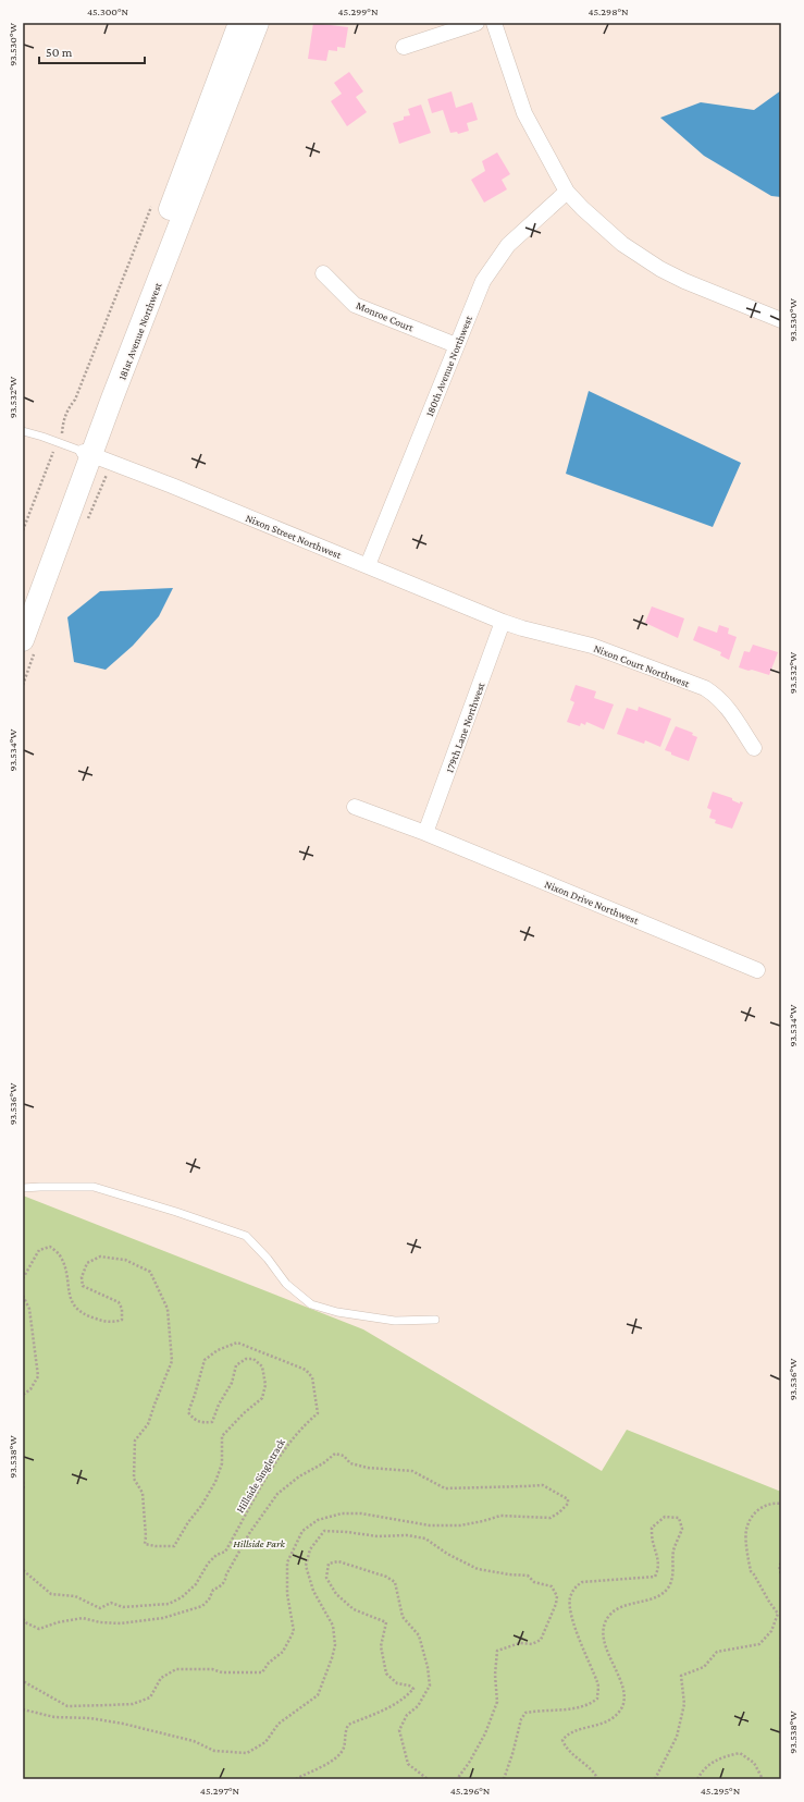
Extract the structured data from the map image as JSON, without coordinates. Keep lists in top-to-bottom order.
{
  "streets": {
    "main road": ["181st Avenue Northwest"],
    "street": [
      "Monroe Court",
      "180th Avenue Northwest",
      "Nixon Street Northwest",
      "Nixon Court Northwest",
      "179th Lane Northwest",
      "Nixon Drive Northwest"
    ],
    "path": ["Hillside Singletrack"]
  },
  "crossings": [
    ["Monroe Court", "180th Avenue Northwest"],
    ["181st Avenue Northwest", "Nixon Street Northwest"],
    ["180th Avenue Northwest", "Nixon Street Northwest"],
    ["Nixon Street Northwest", "Nixon Court Northwest"],
    ["Nixon Street Northwest", "179th Lane Northwest"],
    ["Nixon Court Northwest", "179th Lane Northwest"],
    ["179th Lane Northwest", "Nixon Drive Northwest"]
  ],
  "parks": ["Hillside Park"],
  "scale_bar": "50 m",
  "coordinates": [
    "45.300°N",
    "45.299°N",
    "45.298°N",
    "93.530°W",
    "93.532°W",
    "93.534°W",
    "93.536°W",
    "93.538°W",
    "45.297°N",
    "45.296°N",
    "45.295°N"
  ]
}
